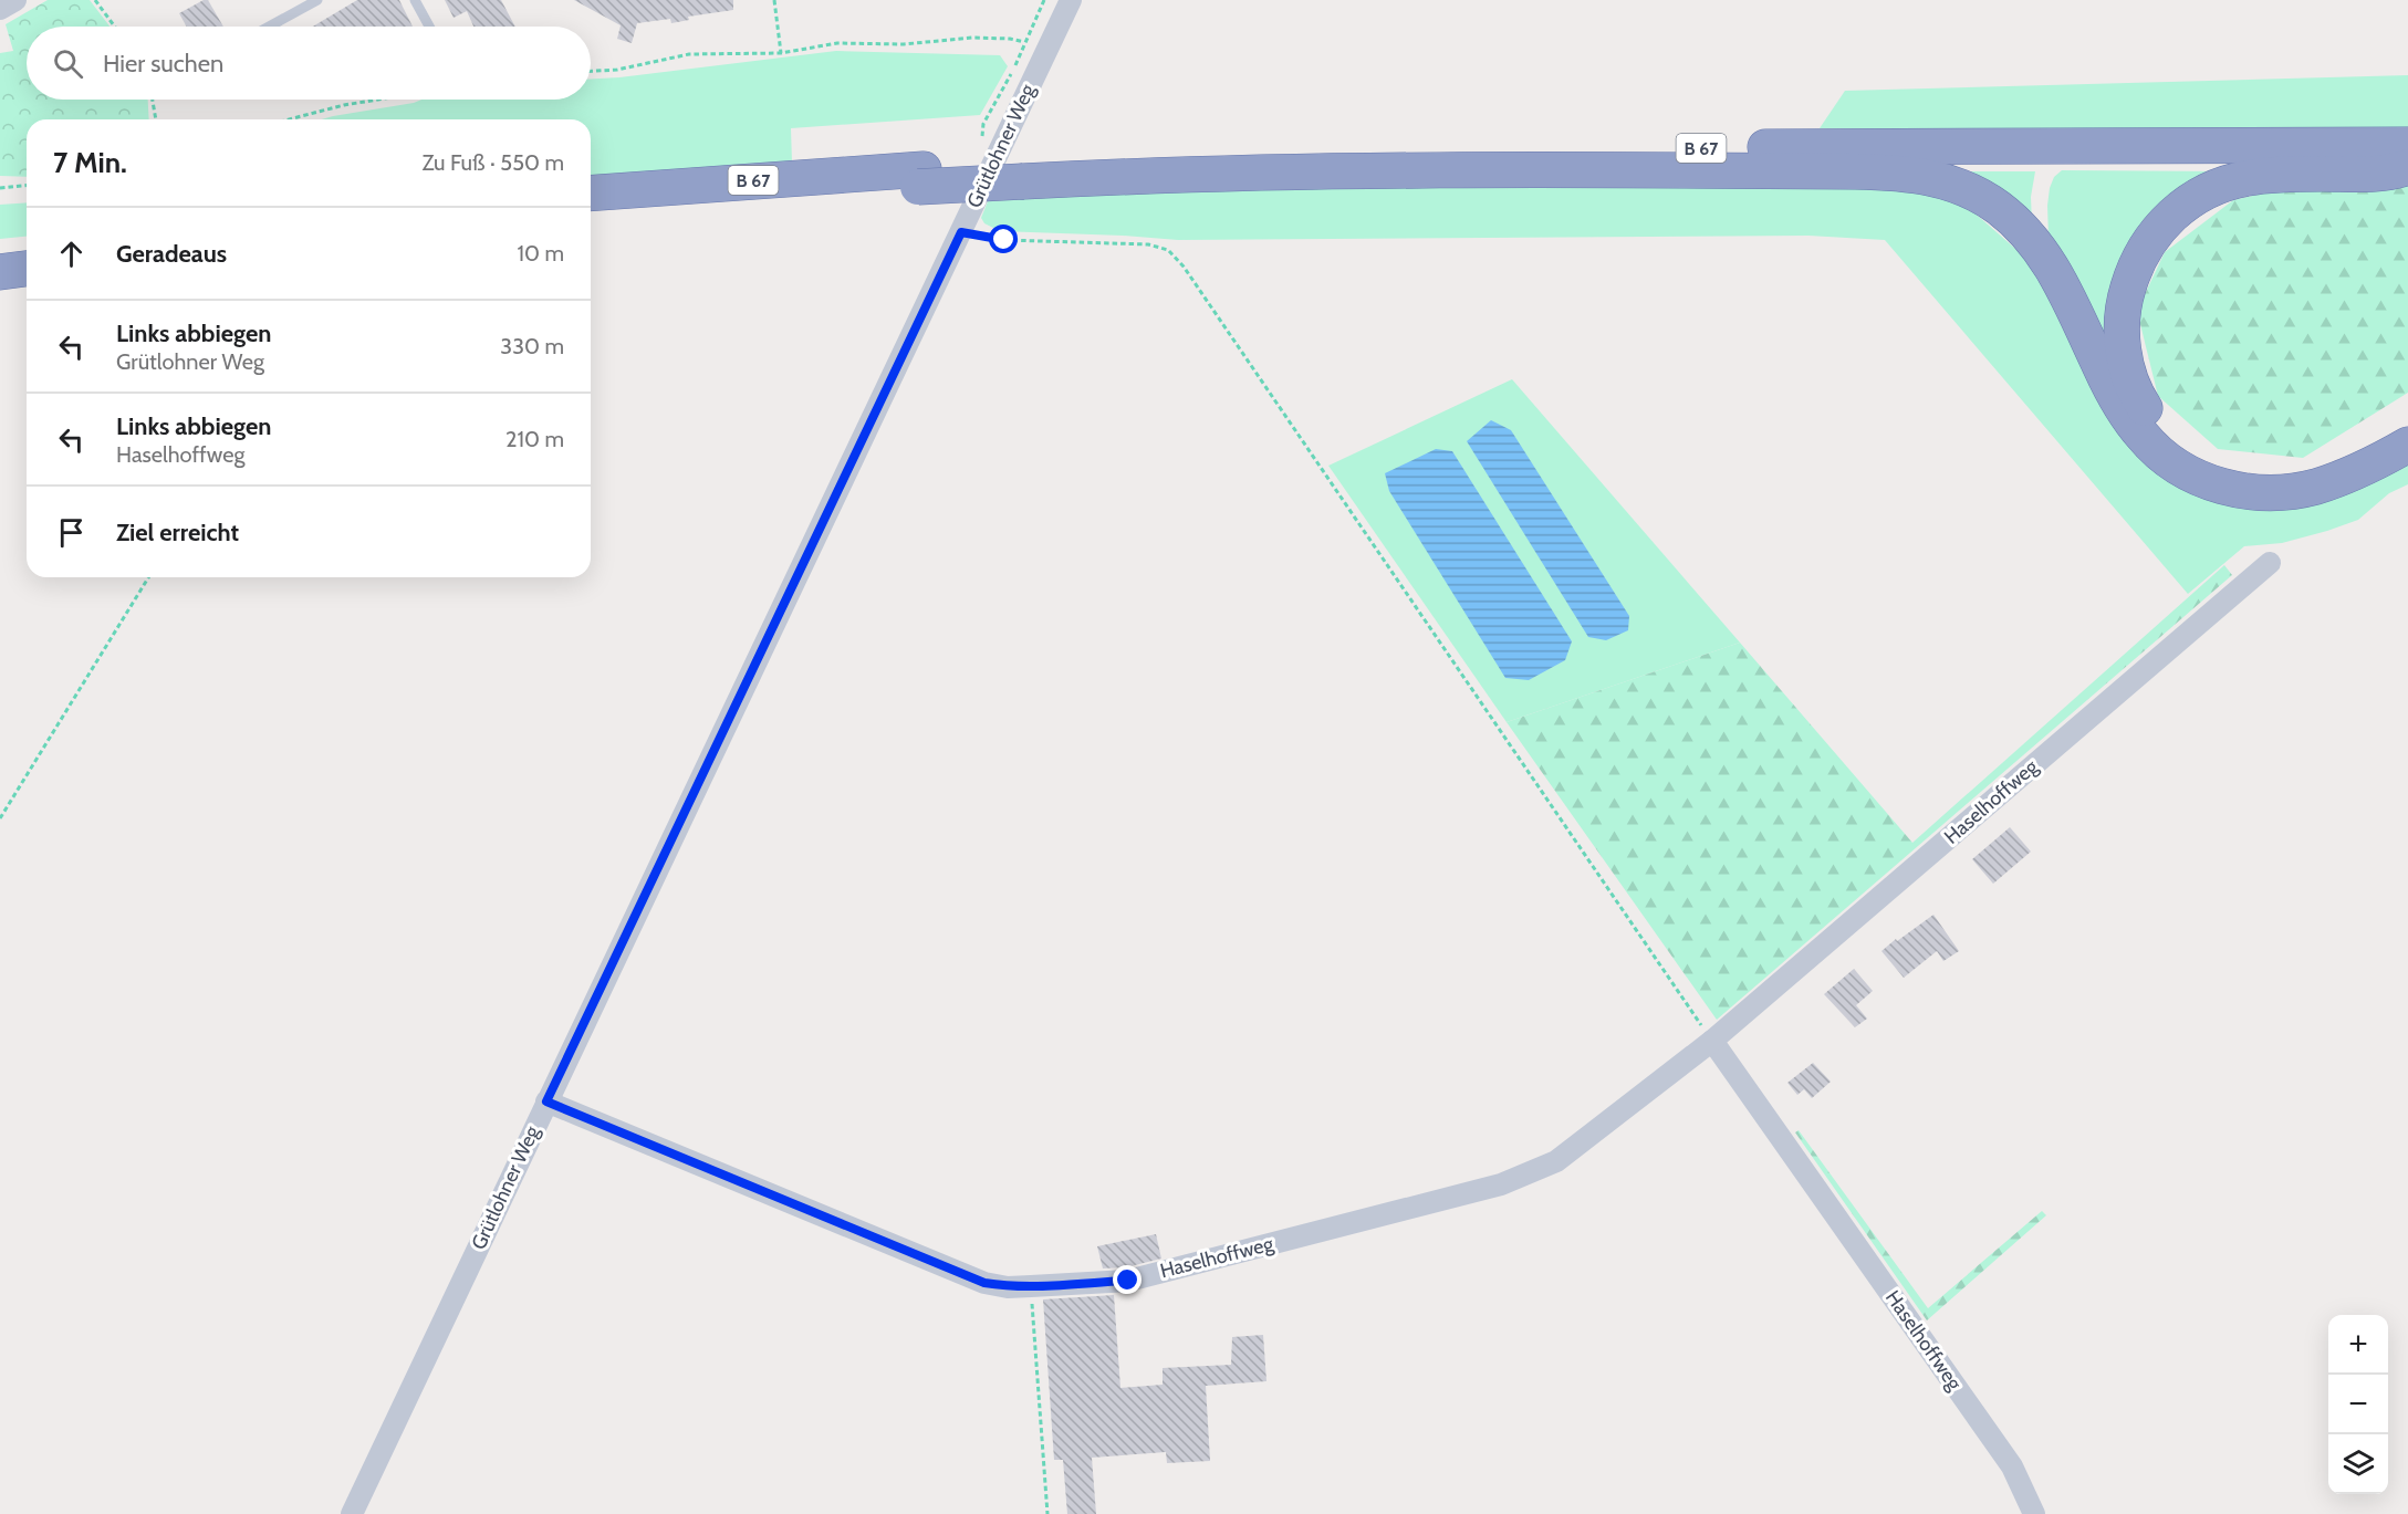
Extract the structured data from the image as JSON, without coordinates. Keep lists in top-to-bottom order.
{
  "streets": {
    "highway": ["B 67"],
    "street": ["Grütlohner Weg", "Haselhoffweg"]
  },
  "crossings": [
    ["Grütlohner Weg", "Haselhoffweg"]
  ],
  "page": {
    "search": "Hier suchen",
    "heading": ["7 Min.", "Zu Fuß · 550 m"],
    "list": [
      ["Geradeaus", "10 m"],
      ["Links abbiegen", "Grütlohner Weg", "330 m"],
      ["Links abbiegen", "Haselhoffweg", "210 m"],
      "Ziel erreicht"
    ],
    "map_buttons": ["+", "−"]
  }
}
